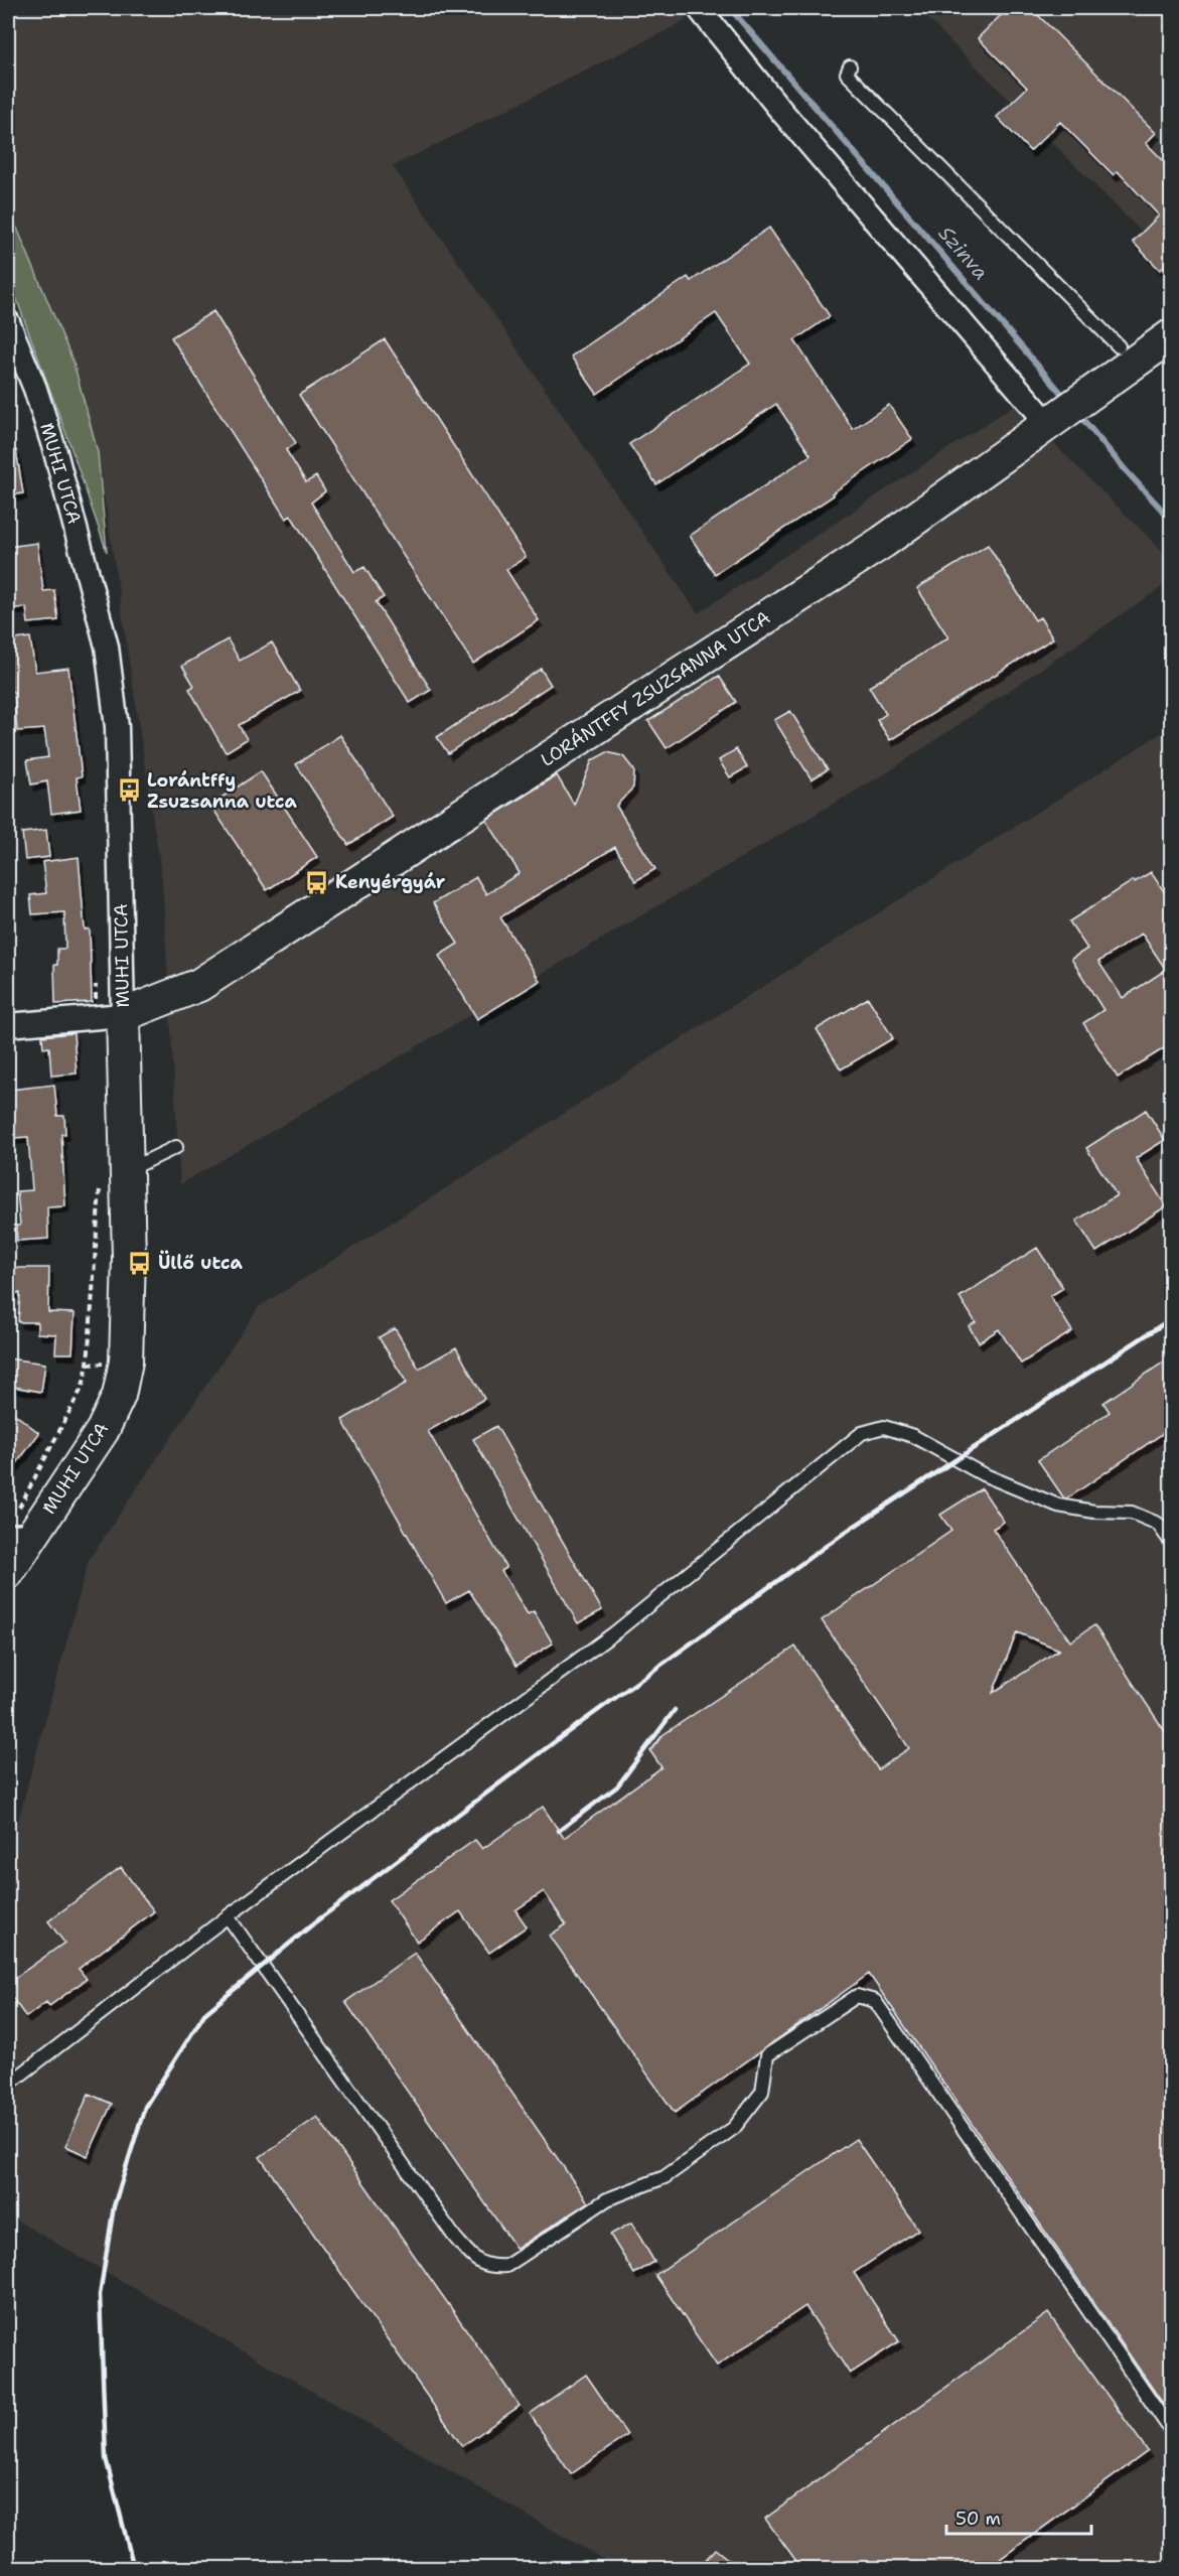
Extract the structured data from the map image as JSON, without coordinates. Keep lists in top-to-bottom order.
{
  "streets": {
    "main road": ["MUHI UTCA", "LORÁNTFFY ZSUZSANNA UTCA"]
  },
  "crossings": [
    ["MUHI UTCA", "LORÁNTFFY ZSUZSANNA UTCA"]
  ],
  "water": ["Szinva"],
  "places": {
    "bus stop": ["Lorántffy Zsuzsanna utca", "Kenyérgyár", "Üllő utca"]
  },
  "scale_bar": "50 m"
}
